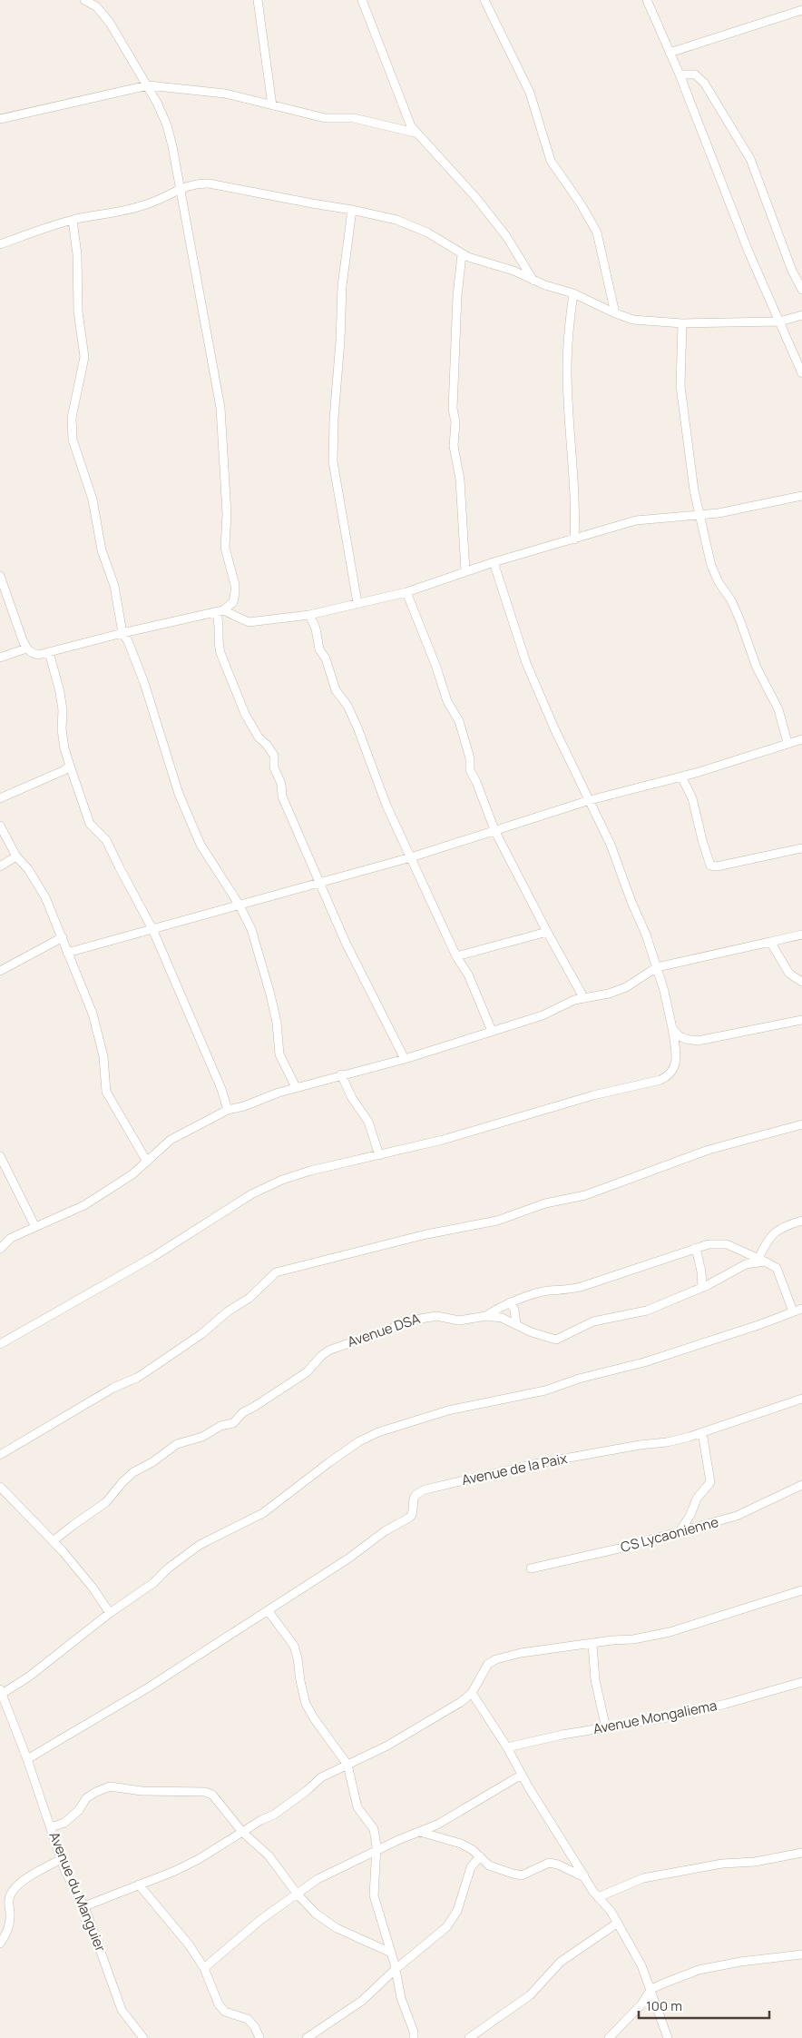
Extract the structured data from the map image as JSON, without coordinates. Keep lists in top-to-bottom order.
{
  "streets": {
    "street": [
      "Avenue DSA",
      "Avenue de la Paix",
      "CS Lycaonienne",
      "Avenue Mongaliema",
      "Avenue du Manguier"
    ]
  },
  "scale_bar": "100 m"
}
